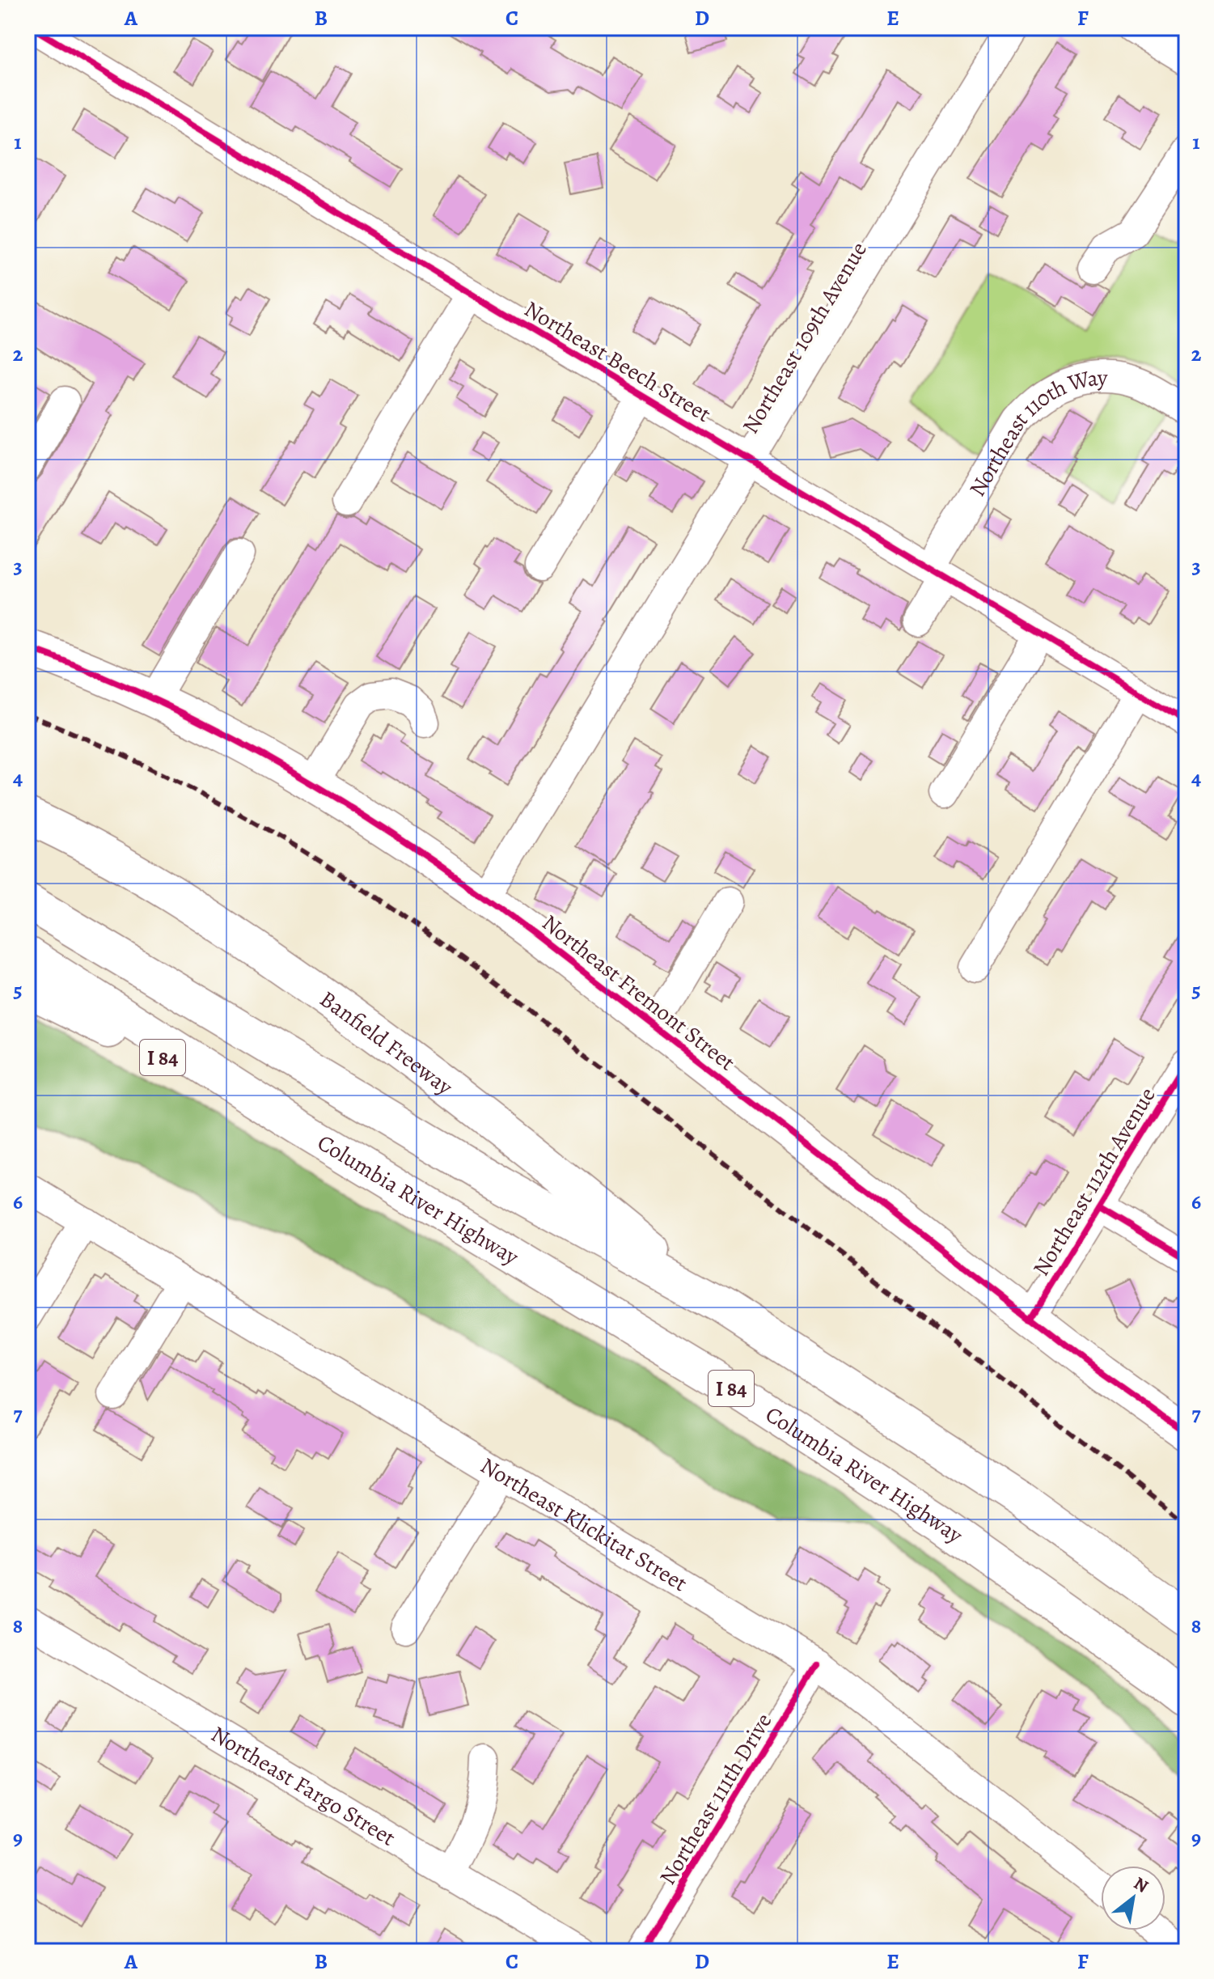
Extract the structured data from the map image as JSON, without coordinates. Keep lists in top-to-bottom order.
{
  "streets": {
    "main road": [
      "Northeast Fremont Street",
      "Banfield Freeway",
      "I 84",
      "Columbia River Highway"
    ],
    "street": [
      "Northeast 109th Avenue",
      "Northeast Beech Street",
      "Northeast 110th Way",
      "Northeast 112th Avenue",
      "Northeast Klickitat Street",
      "Northeast Fargo Street",
      "Northeast 111th Drive"
    ]
  },
  "crossings": [
    ["Northeast 109th Avenue", "Northeast Beech Street"],
    ["Northeast 109th Avenue", "Northeast Fremont Street"],
    ["Northeast Beech Street", "Northeast 110th Way"],
    ["Northeast Fremont Street", "Northeast 112th Avenue"],
    ["I 84", "Columbia River Highway"],
    ["Northeast Klickitat Street", "Northeast 111th Drive"]
  ],
  "north": "top right",
  "grid": {
    "columns": [
      "A",
      "B",
      "C",
      "D",
      "E",
      "F"
    ],
    "rows": [
      "1",
      "2",
      "3",
      "4",
      "5",
      "6",
      "7",
      "8",
      "9"
    ]
  }
}
